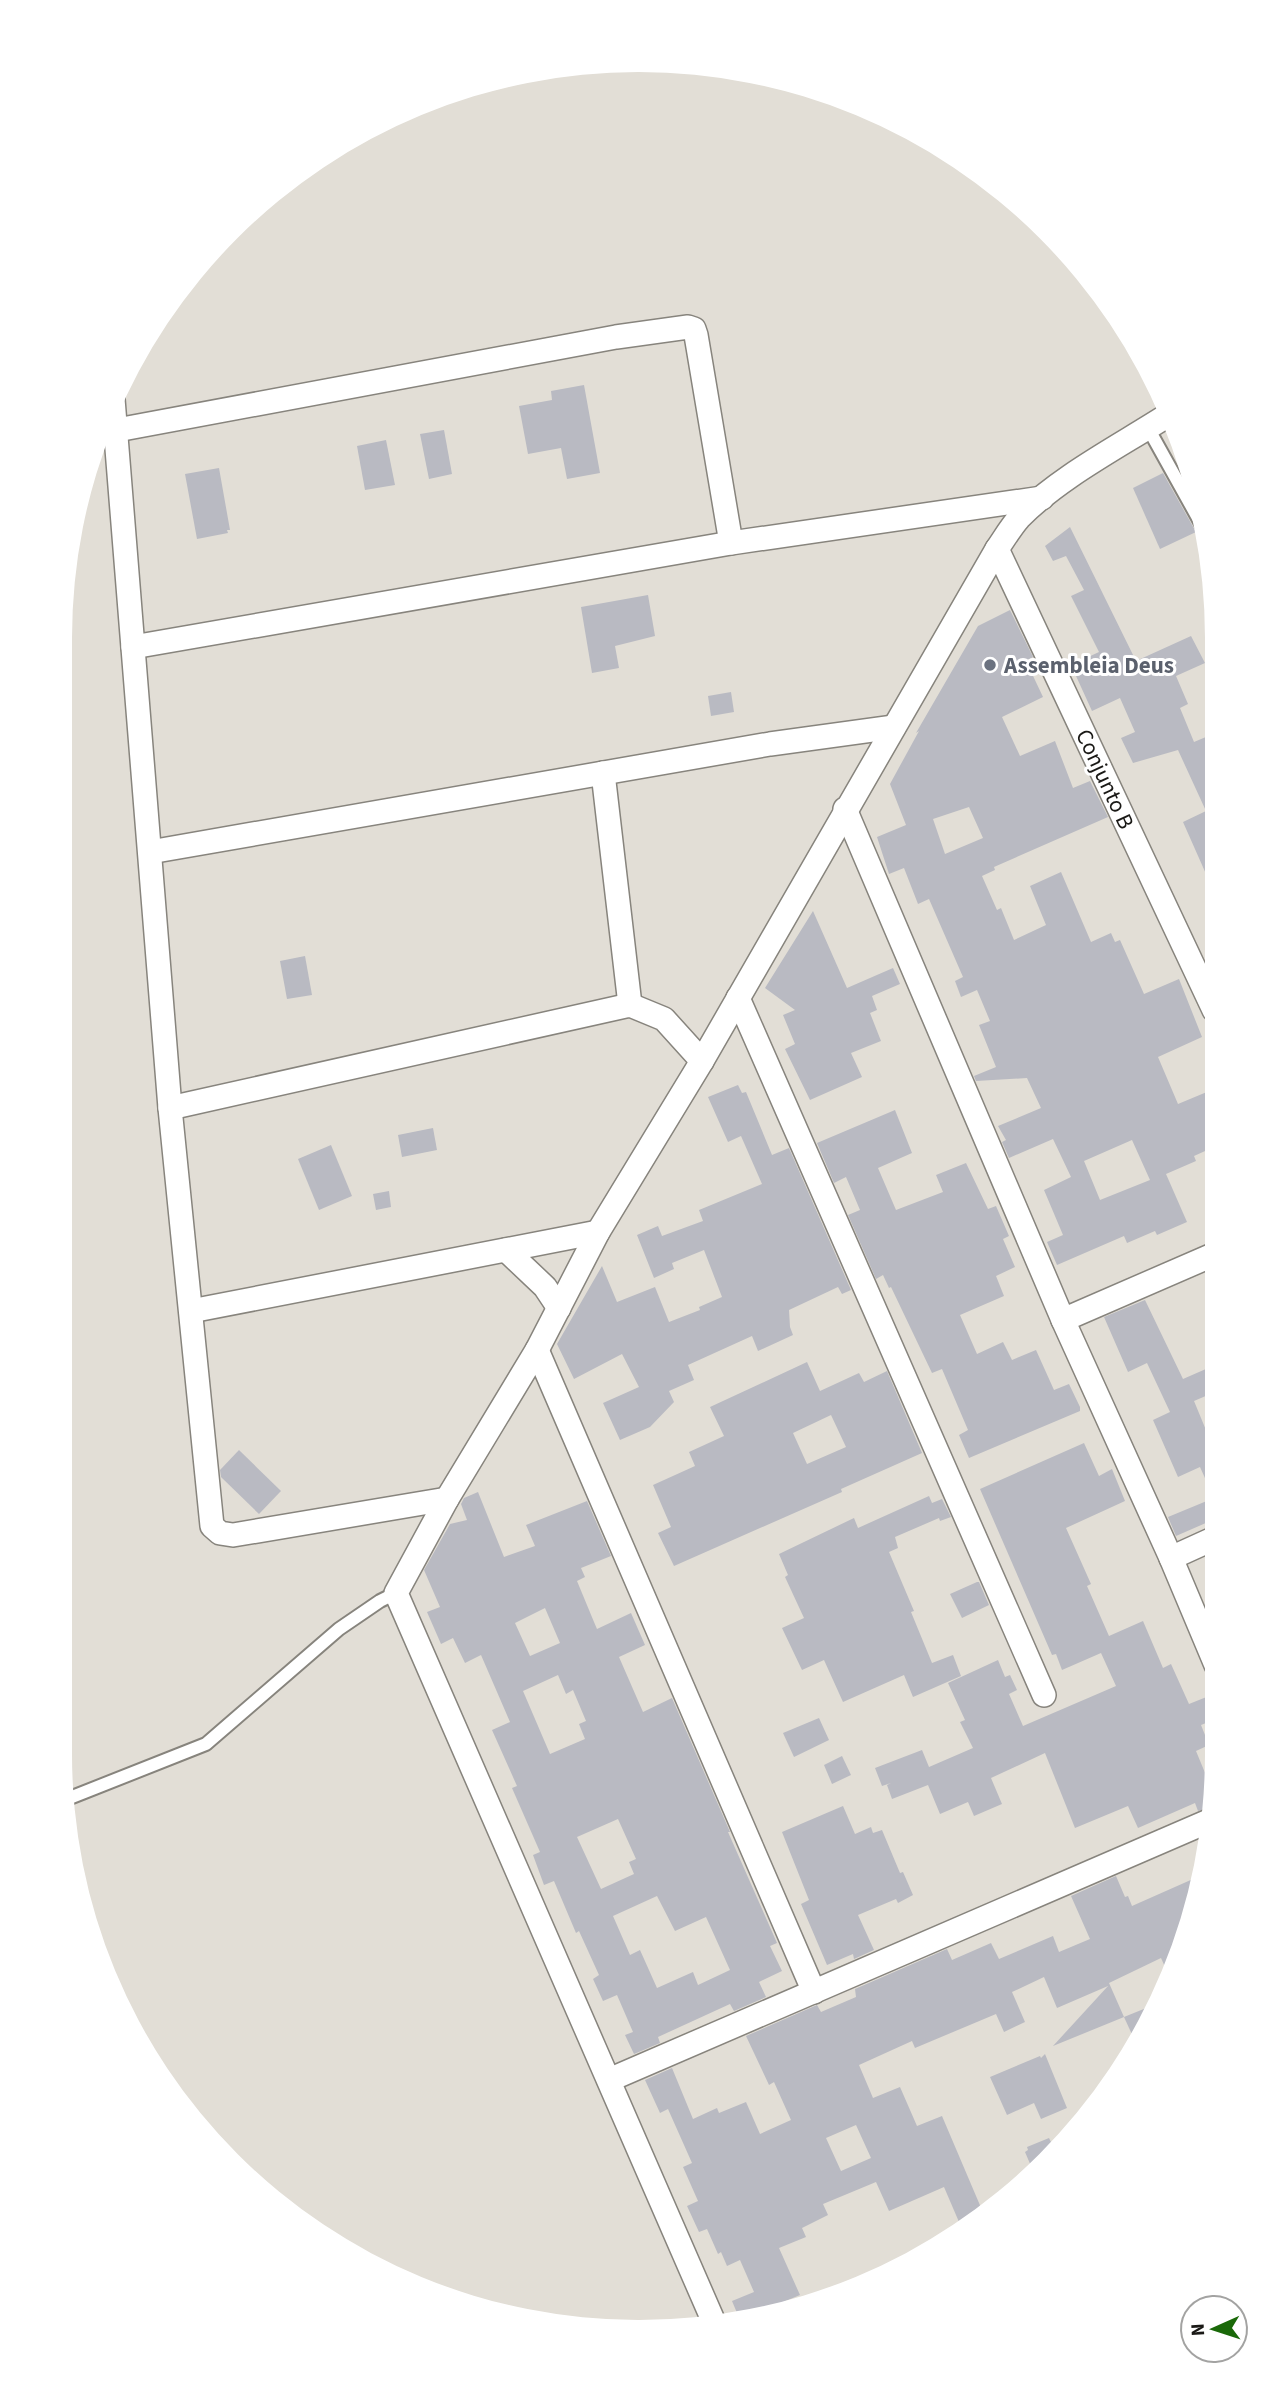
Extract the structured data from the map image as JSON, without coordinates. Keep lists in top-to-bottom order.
{
  "streets": {
    "street": ["Conjunto B"]
  },
  "places": ["Assembleia Deus"],
  "north": "left"
}
